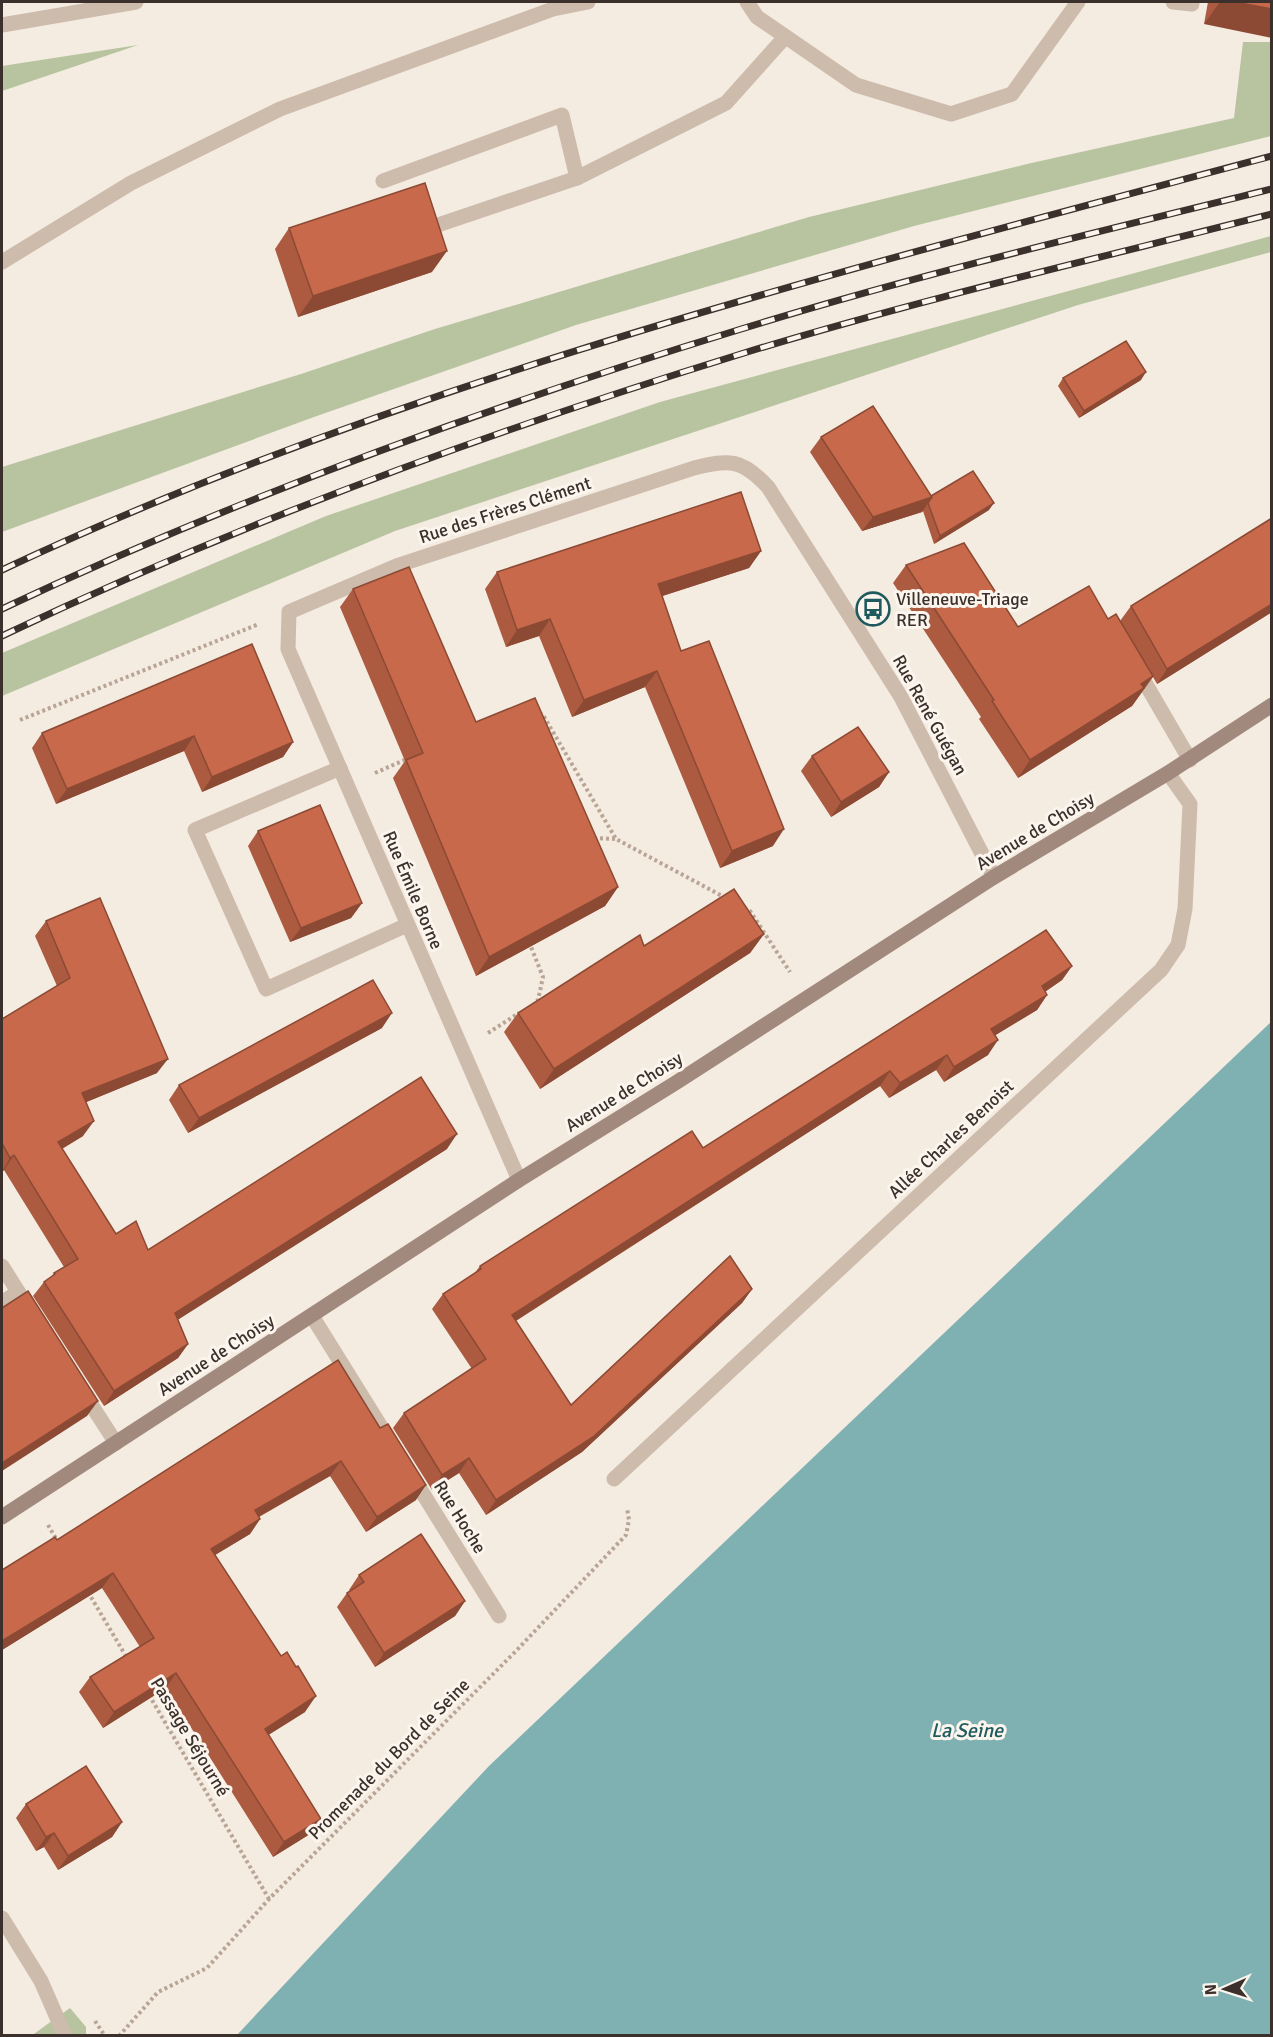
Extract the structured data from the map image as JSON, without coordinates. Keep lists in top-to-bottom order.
{
  "streets": {
    "main road": ["Avenue de Choisy"],
    "street": [
      "Rue des Frères Clément",
      "Rue René Guégan",
      "Rue Émile Borne",
      "Allée Charles Benoist",
      "Rue Hoche"
    ],
    "path": ["Passage Séjourné", "Promenade du Bord de Seine"]
  },
  "crossings": [
    ["Rue des Frères Clément", "Rue René Guégan"],
    ["Rue des Frères Clément", "Rue Émile Borne"],
    ["Rue René Guégan", "Avenue de Choisy"],
    ["Avenue de Choisy", "Rue Émile Borne"],
    ["Avenue de Choisy", "Allée Charles Benoist"],
    ["Avenue de Choisy", "Rue Hoche"],
    ["Allée Charles Benoist", "Promenade du Bord de Seine"],
    ["Passage Séjourné", "Promenade du Bord de Seine"]
  ],
  "water": ["La Seine"],
  "places": {
    "bus stop": ["Villeneuve-Triage RER"]
  },
  "north": "left"
}
